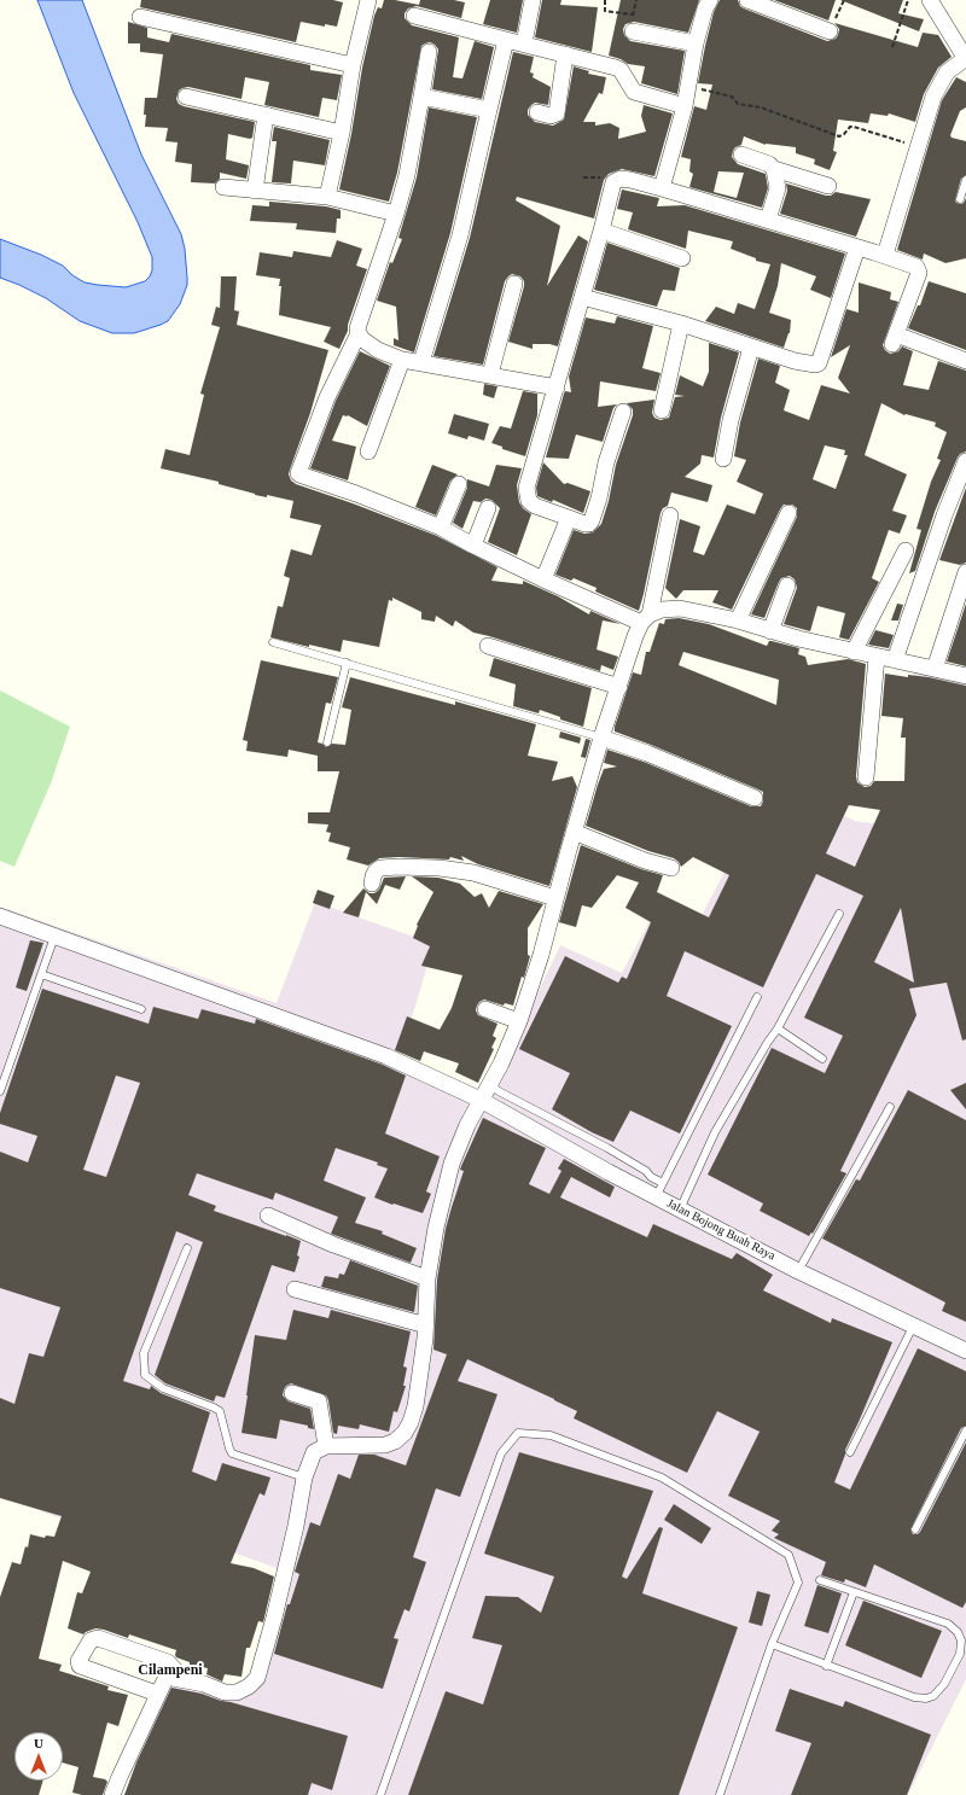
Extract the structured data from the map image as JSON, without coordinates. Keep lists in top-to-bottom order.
{
  "streets": {
    "street": ["Jalan Bojong Buah Raya"]
  },
  "districts": ["Cilampeni"],
  "north": "top"
}
